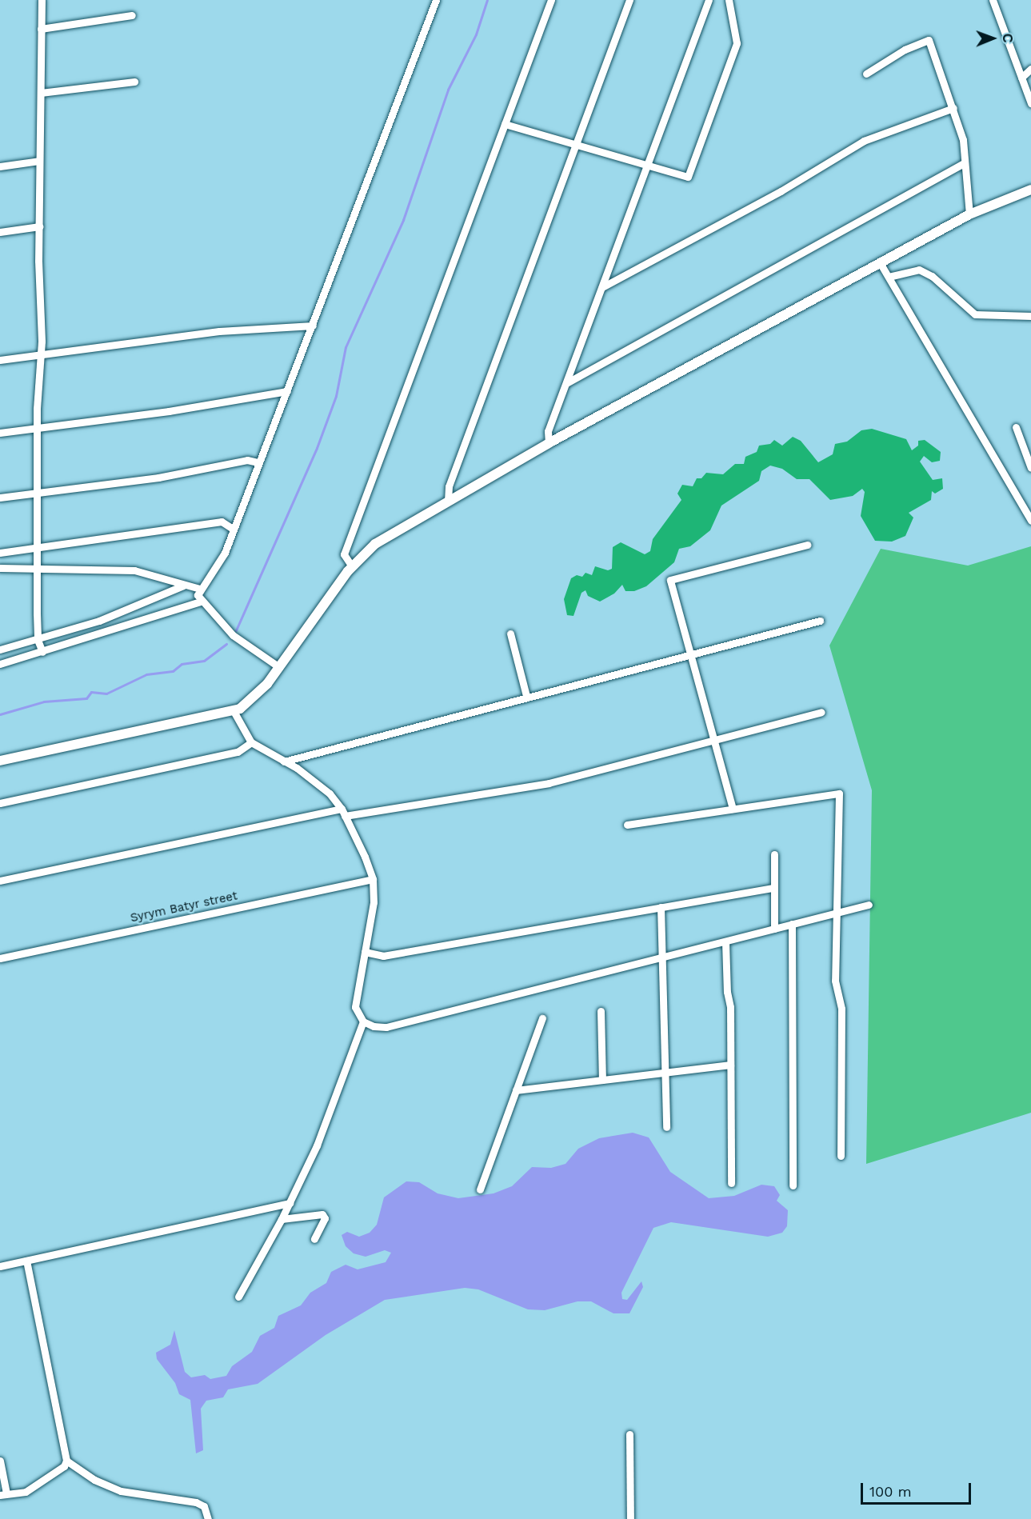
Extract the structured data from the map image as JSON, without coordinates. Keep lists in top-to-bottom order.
{
  "streets": {
    "street": ["Syrym Batyr street"]
  },
  "scale_bar": "100 m",
  "north": "right"
}
